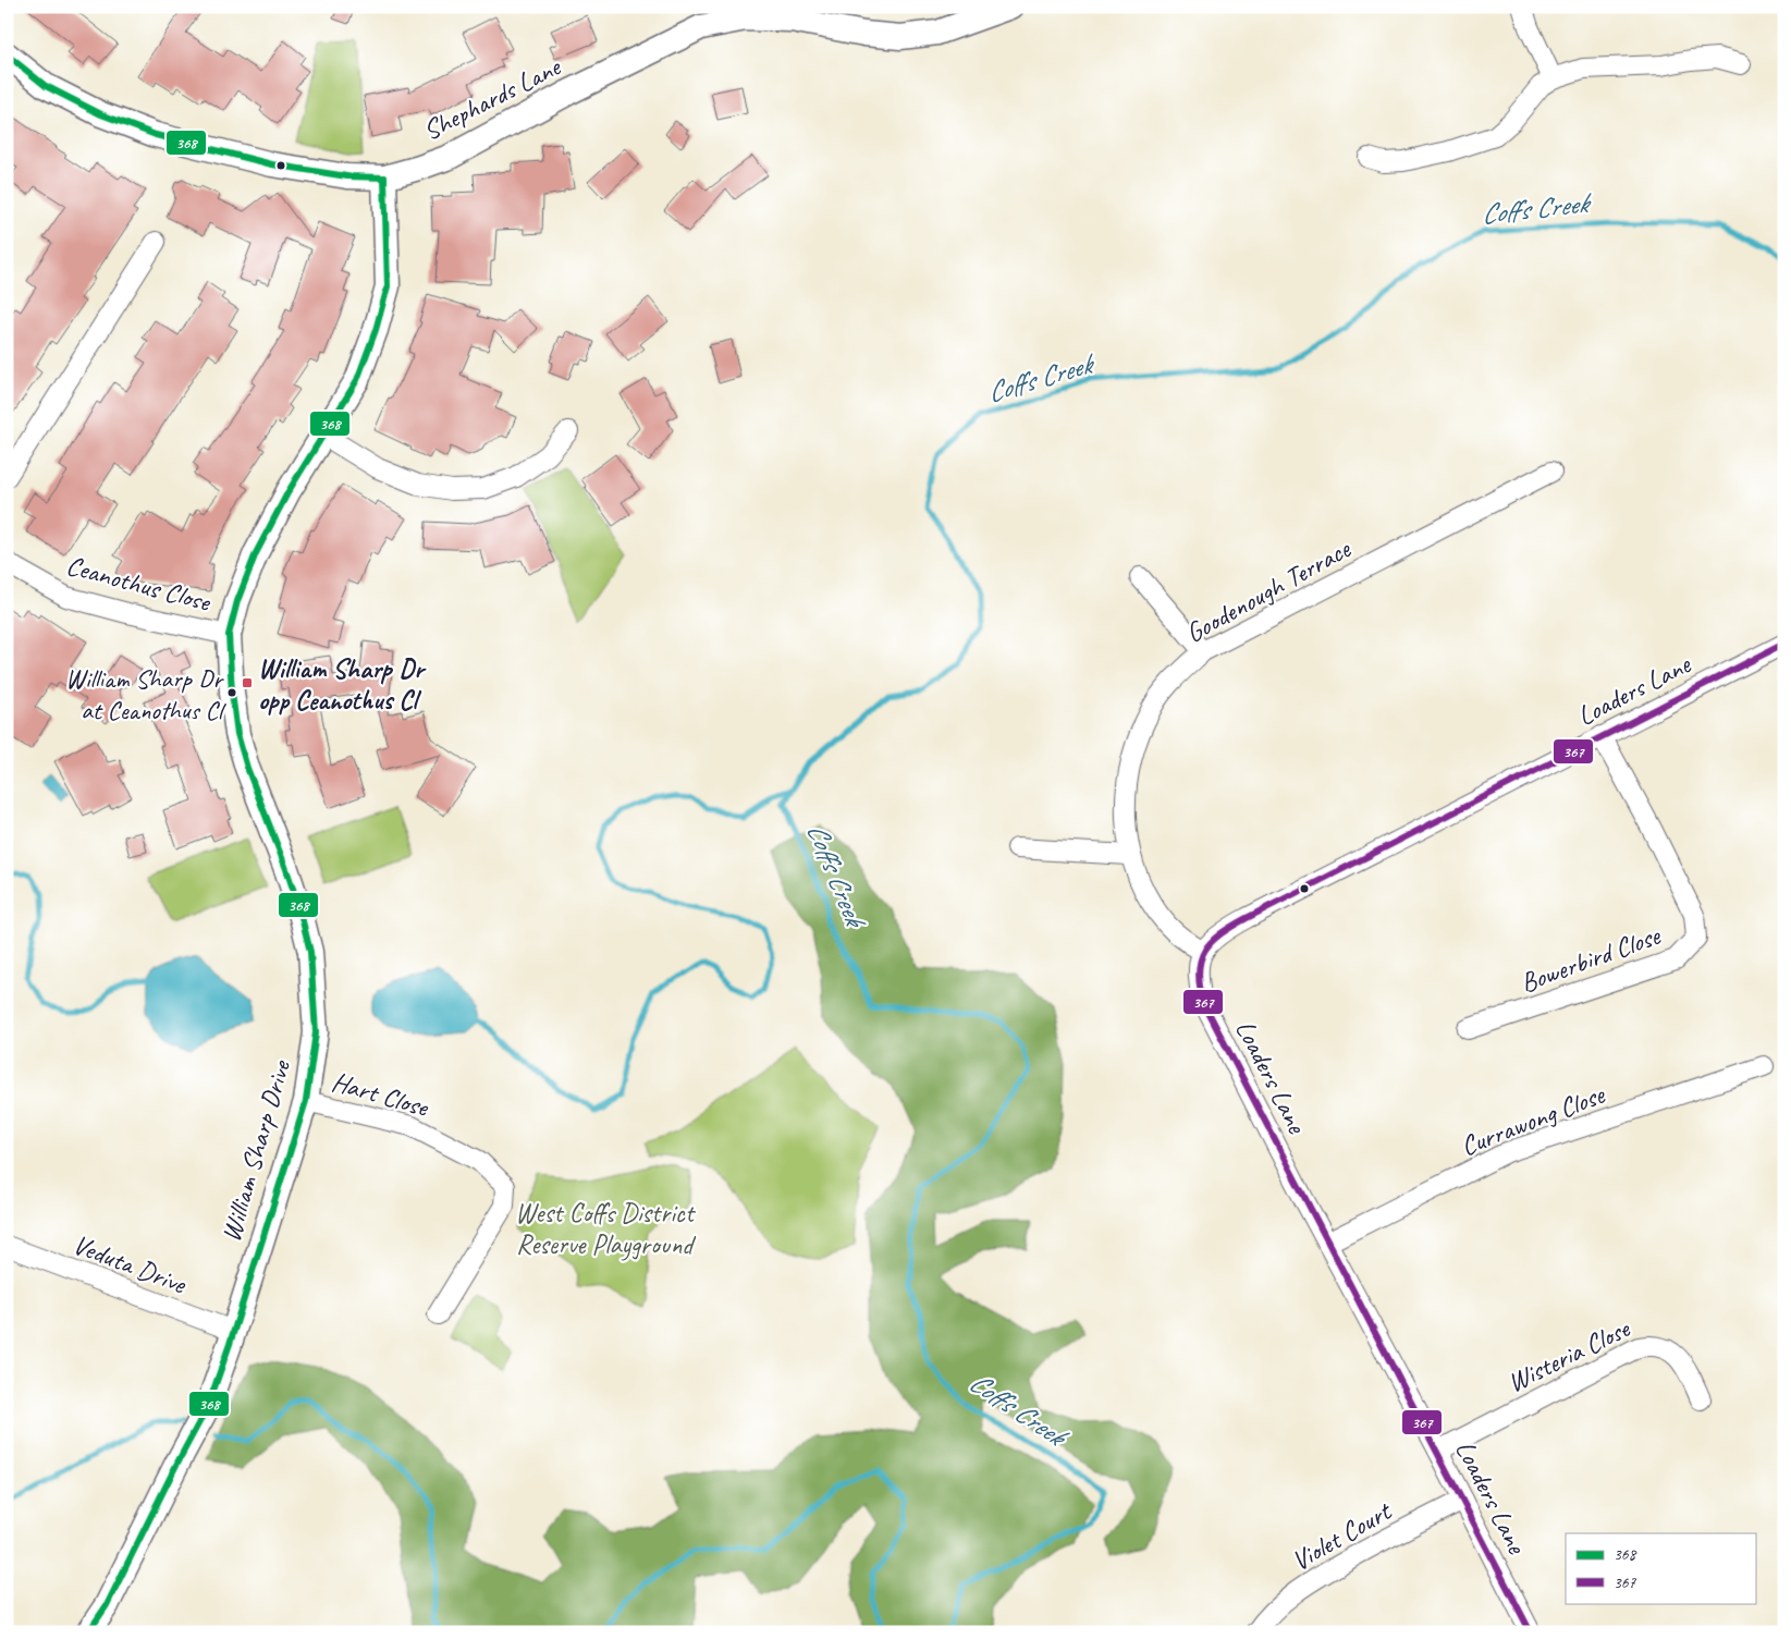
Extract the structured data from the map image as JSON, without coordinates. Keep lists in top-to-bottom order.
{
  "streets": {
    "street": [
      "Shephards Lane",
      "Ceanothus Close",
      "Goodenough Terrace",
      "Loaders Lane",
      "Bowerbird Close",
      "Hart Close",
      "Currawong Close",
      "William Sharp Drive",
      "Veduta Drive",
      "Wisteria Close",
      "Violet Court"
    ]
  },
  "crossings": [
    ["Shephards Lane", "William Sharp Drive"],
    ["Ceanothus Close", "William Sharp Drive"],
    ["Goodenough Terrace", "Loaders Lane"],
    ["Loaders Lane", "Bowerbird Close"],
    ["Loaders Lane", "Currawong Close"],
    ["Loaders Lane", "Wisteria Close"],
    ["Loaders Lane", "Violet Court"],
    ["Hart Close", "William Sharp Drive"],
    ["William Sharp Drive", "Veduta Drive"]
  ],
  "water": ["Coffs Creek"],
  "parks": ["West Coffs District Reserve Playground"],
  "places": {
    "transit": ["William Sharp Dr opp Ceanothus Cl"],
    "other": ["William Sharp Dr at Ceanothus Cl"]
  },
  "lines": ["transit line 368", "transit line 367"],
  "legend": ["368", "367"]
}
